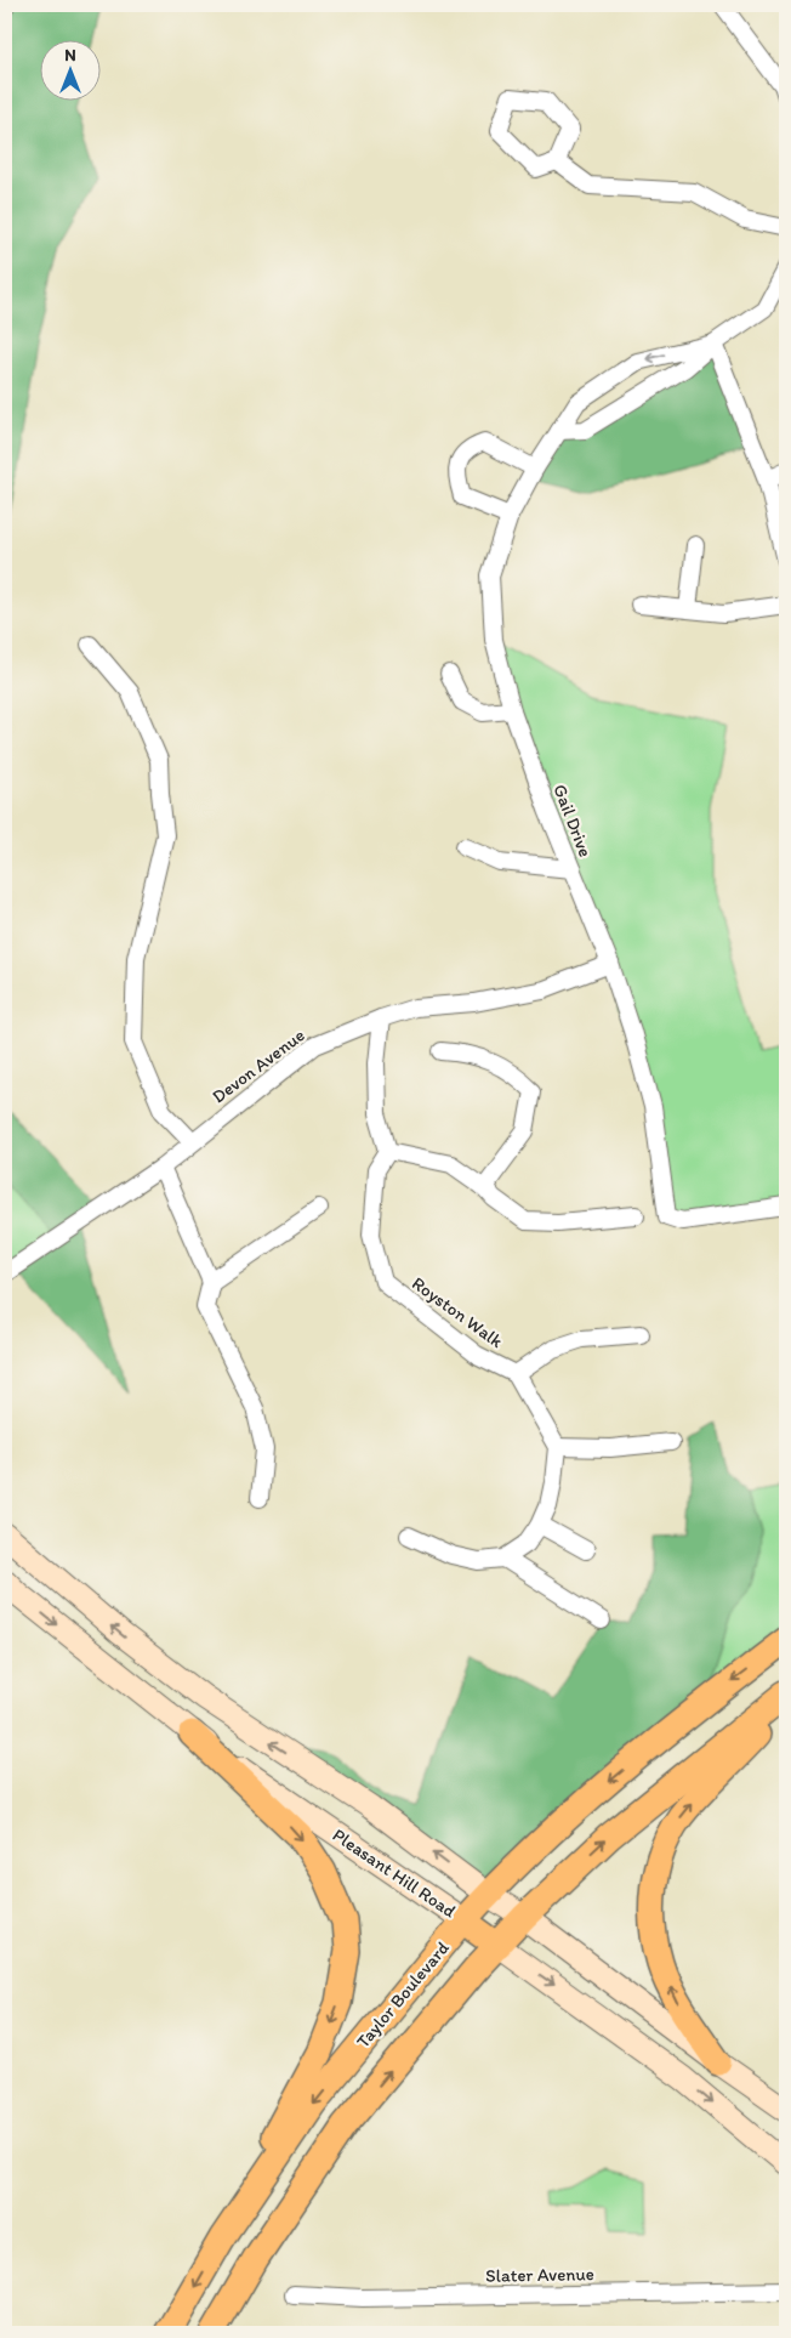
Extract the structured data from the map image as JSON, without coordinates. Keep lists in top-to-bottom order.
{
  "streets": {
    "main road": ["Pleasant Hill Road", "Taylor Boulevard"],
    "street": [
      "Gail Drive",
      "Devon Avenue",
      "Royston Walk",
      "Slater Avenue"
    ]
  },
  "crossings": [
    ["Gail Drive", "Devon Avenue"],
    ["Pleasant Hill Road", "Taylor Boulevard"]
  ],
  "north": "top"
}
